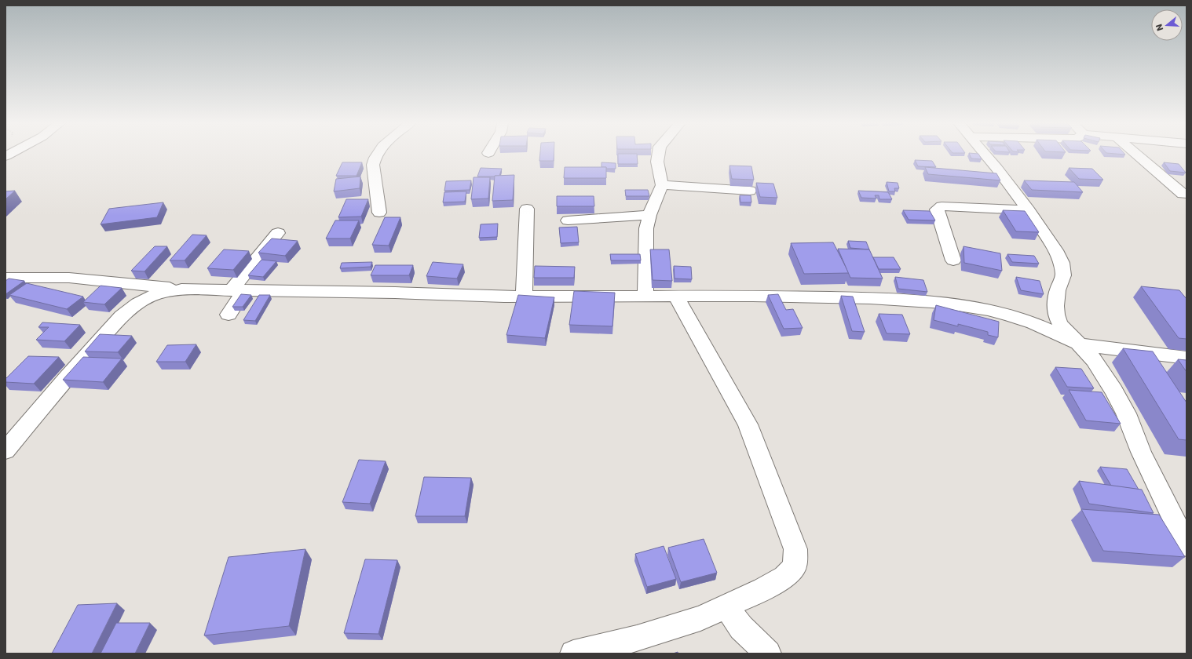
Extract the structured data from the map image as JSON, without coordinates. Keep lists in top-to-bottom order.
{
  "north": "left"
}
